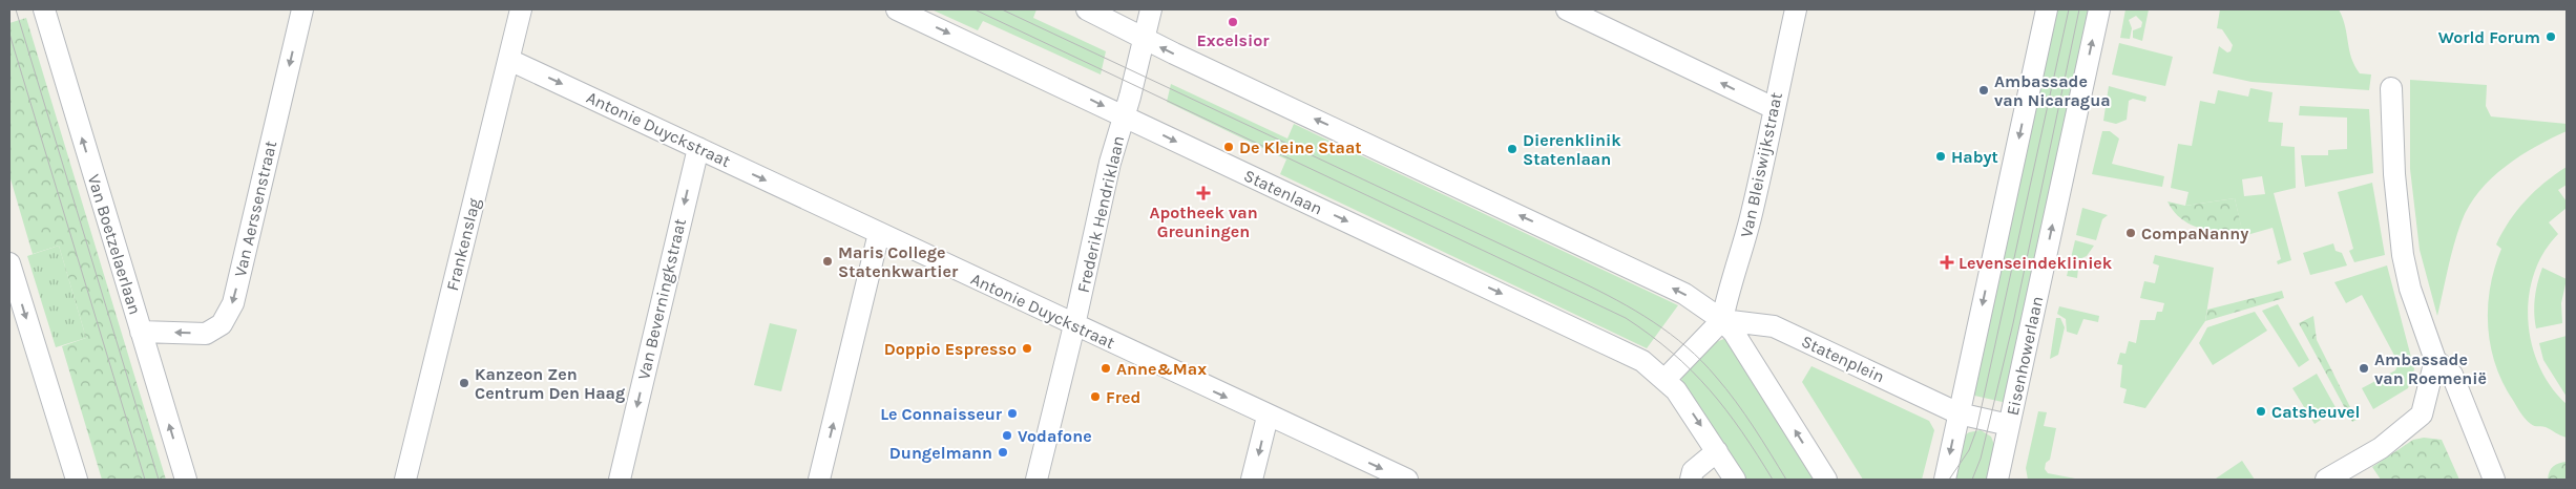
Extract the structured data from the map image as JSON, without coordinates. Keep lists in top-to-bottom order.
{
  "streets": {
    "street": [
      "Antonie Duyckstraat",
      "Van Bleiswijkstraat",
      "Statenlaan",
      "Van Aerssenstraat",
      "Frederik Hendriklaan",
      "Van Boetzelaerlaan",
      "Frankenslag",
      "Van Beverningkstraat",
      "Eisenhowerlaan",
      "Statenplein"
    ]
  },
  "crossings": [
    ["Antonie Duyckstraat", "Frederik Hendriklaan"],
    ["Antonie Duyckstraat", "Frankenslag"],
    ["Antonie Duyckstraat", "Van Beverningkstraat"],
    ["Van Bleiswijkstraat", "Statenplein"],
    ["Statenlaan", "Frederik Hendriklaan"],
    ["Van Aerssenstraat", "Van Boetzelaerlaan"],
    ["Eisenhowerlaan", "Statenplein"]
  ],
  "one_way": ["Antonie Duyckstraat", "Van Aerssenstraat", "Van Beverningkstraat"],
  "places": {
    "other": [
      "Excelsior",
      "World Forum",
      "Ambassade van Nicaragua",
      "De Kleine Staat",
      "Dierenklinik Statenlaan",
      "Habyt",
      "CompaNanny",
      "Maris College Statenkwartier",
      "Doppio Espresso",
      "Anne&Max",
      "Ambassade van Roemenië",
      "Kanzeon Zen Centrum Den Haag",
      "Fred",
      "Catsheuvel",
      "Le Connaisseur",
      "Vodafone",
      "Dungelmann"
    ],
    "health": ["Apotheek van Greuningen", "Levenseindekliniek"]
  }
}
